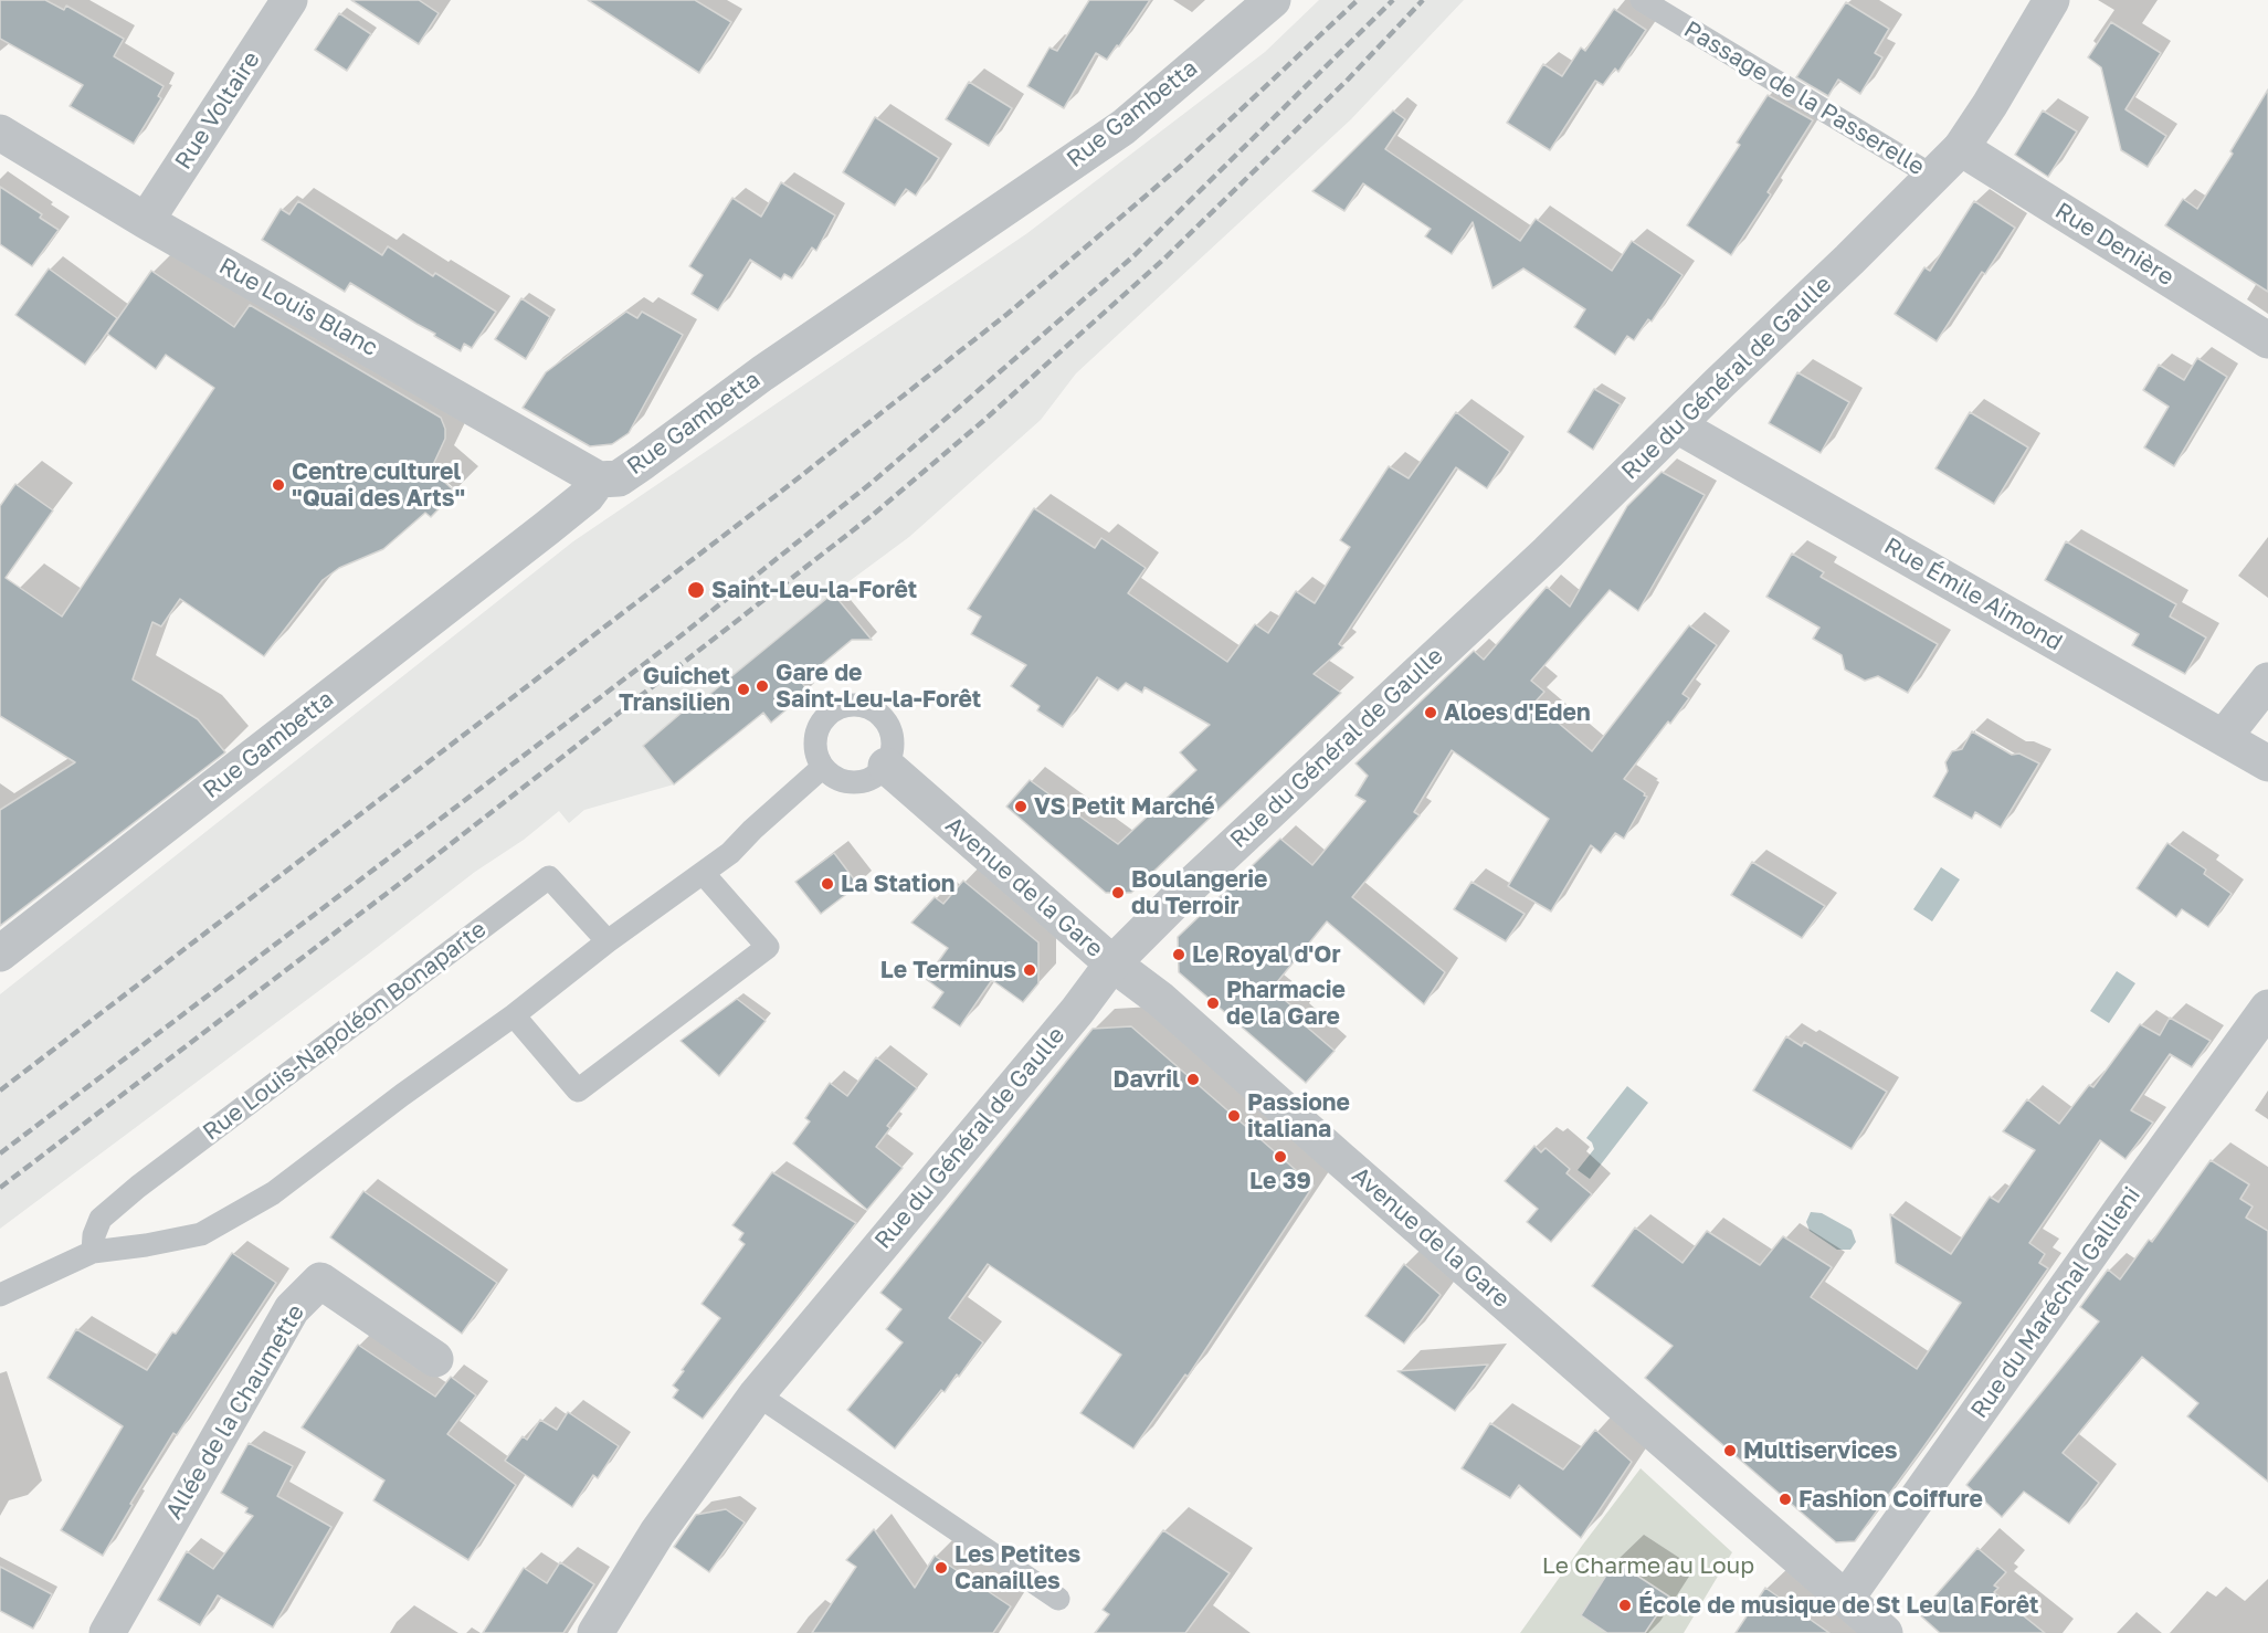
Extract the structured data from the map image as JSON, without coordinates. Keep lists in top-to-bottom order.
{
  "streets": {
    "street": [
      "Rue Voltaire",
      "Rue Gambetta",
      "Rue Denière",
      "Rue Louis Blanc",
      "Rue du Général de Gaulle",
      "Rue Émile Aimond",
      "Avenue de la Gare",
      "Rue du Maréchal Gallieni",
      "Allée de la Chaumette"
    ],
    "lane": ["Passage de la Passerelle", "Rue Louis-Napoléon Bonaparte"]
  },
  "crossings": [
    ["Passage de la Passerelle", "Rue du Général de Gaulle"],
    ["Rue Voltaire", "Rue Louis Blanc"],
    ["Rue Gambetta", "Rue Louis Blanc"],
    ["Rue Denière", "Rue du Général de Gaulle"],
    ["Rue du Général de Gaulle", "Rue Émile Aimond"],
    ["Rue du Général de Gaulle", "Avenue de la Gare"],
    ["Avenue de la Gare", "Rue du Maréchal Gallieni"]
  ],
  "parks": ["Le Charme au Loup"],
  "places": [
    "Centre culturel \"Quai des Arts\"",
    "Saint-Leu-la-Forêt",
    "Gare de Saint-Leu-la-Forêt",
    "Guichet Transilien",
    "Aloes d'Eden",
    "VS Petit Marché",
    "La Station",
    "Boulangerie du Terroir",
    "Le Royal d'Or",
    "Le Terminus",
    "Pharmacie de la Gare",
    "Davril",
    "Passione italiana",
    "Le 39",
    "Multiservices",
    "Fashion Coiffure",
    "Les Petites Canailles",
    "École de musique de St Leu la Forêt"
  ]
}
